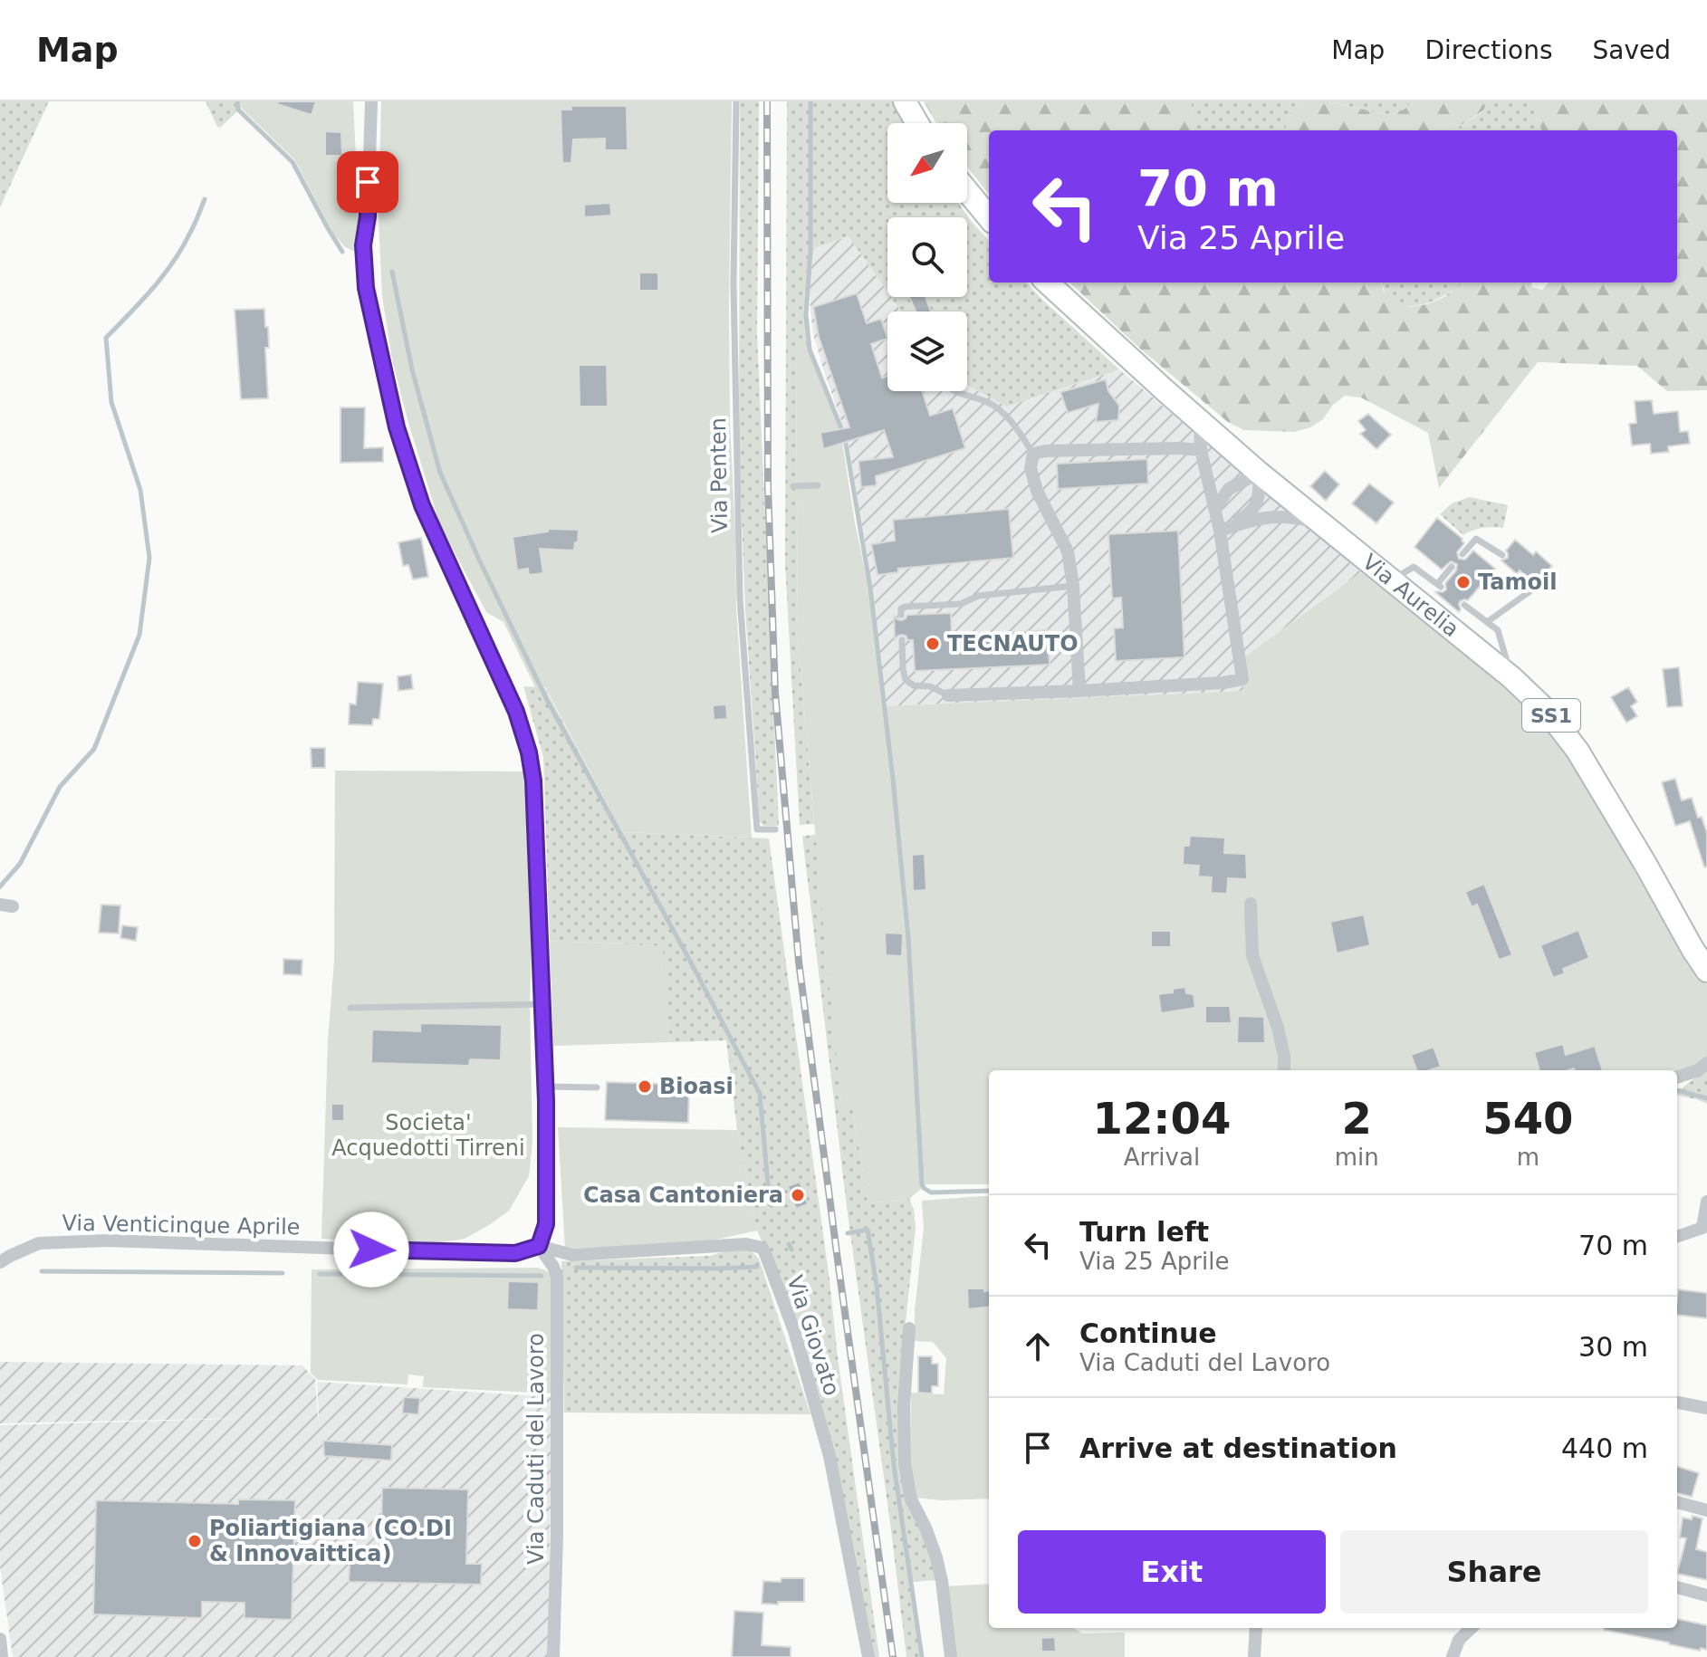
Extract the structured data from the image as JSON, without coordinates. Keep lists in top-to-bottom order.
{
  "streets": {
    "main road": ["Via Aurelia", "SS1"],
    "street": ["Via Venticinque Aprile", "Via Giovato", "Via Caduti del Lavoro"],
    "lane": ["Via Penten"]
  },
  "crossings": [
    ["Via Venticinque Aprile", "Via Giovato"],
    ["Via Venticinque Aprile", "Via Caduti del Lavoro"],
    ["Via Giovato", "Via Caduti del Lavoro"]
  ],
  "parks": ["Societa' Acquedotti Tirreni"],
  "places": [
    "Tamoil",
    "TECNAUTO",
    "Bioasi",
    "Casa Cantoniera",
    "Poliartigiana (CO.DI & Innovaittica)"
  ],
  "north": "bottom left",
  "page": {
    "header": "Map",
    "nav": ["Map", "Directions", "Saved"],
    "turn": ["70 m", "Via 25 Aprile"],
    "eta": [
      "12:04",
      "Arrival",
      "2",
      "min",
      "540",
      "m"
    ],
    "list": [
      {
        "name": "Turn left",
        "note": "Via 25 Aprile",
        "value": "70 m"
      },
      {
        "name": "Continue",
        "note": "Via Caduti del Lavoro",
        "value": "30 m"
      },
      {
        "name": "Arrive at destination",
        "value": "440 m"
      }
    ],
    "buttons": ["Exit", "Share"]
  }
}
